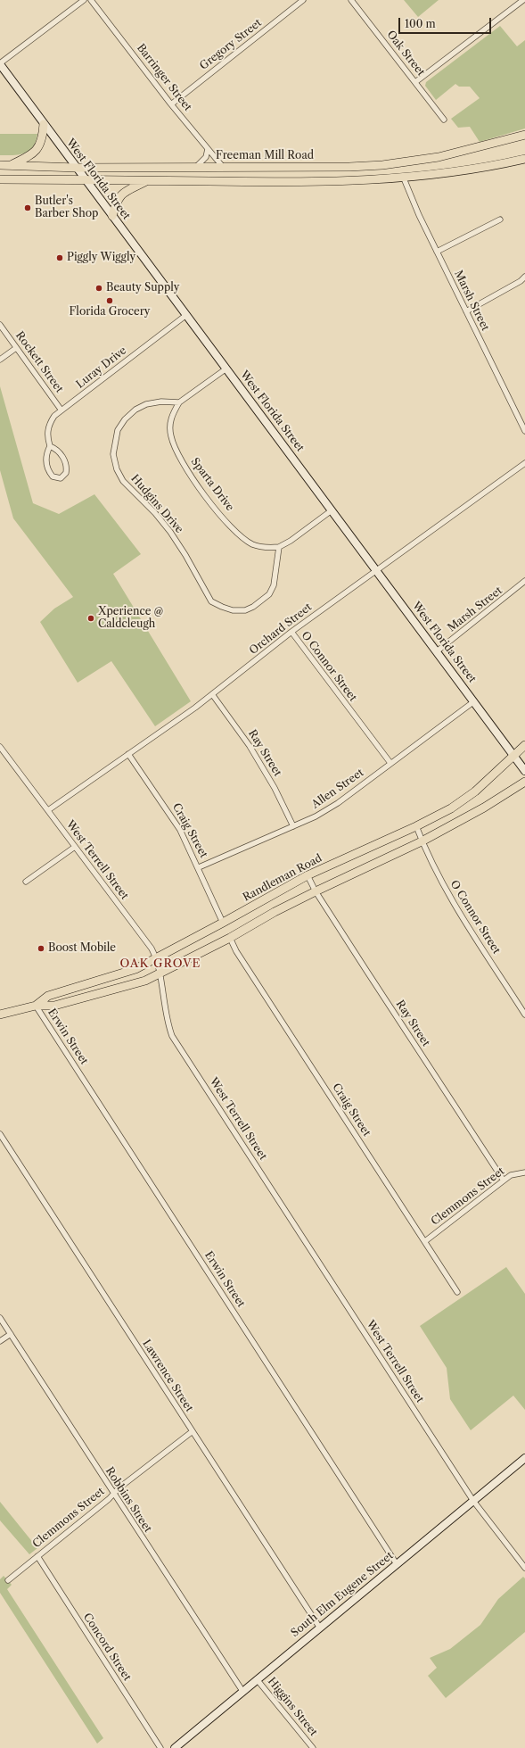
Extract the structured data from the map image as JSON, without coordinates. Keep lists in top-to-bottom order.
{
  "streets": {
    "main road": [
      "Freeman Mill Road",
      "West Florida Street",
      "Randleman Road",
      "South Elm Eugene Street"
    ],
    "street": [
      "Gregory Street",
      "Oak Street",
      "Barringer Street",
      "Marsh Street",
      "Rockett Street",
      "Luray Drive",
      "Sparta Drive",
      "Hudgins Drive",
      "Orchard Street",
      "O Connor Street",
      "Ray Street",
      "Allen Street",
      "Craig Street",
      "West Terrell Street",
      "Erwin Street",
      "Clemmons Street",
      "Lawrence Street",
      "Robbins Street",
      "Concord Street",
      "Higgins Street"
    ]
  },
  "crossings": [
    ["Gregory Street", "Barringer Street"],
    ["Barringer Street", "Freeman Mill Road"],
    ["Freeman Mill Road", "West Florida Street"],
    ["West Florida Street", "Marsh Street"],
    ["West Florida Street", "Luray Drive"],
    ["West Florida Street", "Orchard Street"],
    ["West Florida Street", "Allen Street"],
    ["West Florida Street", "Randleman Road"],
    ["Rockett Street", "Luray Drive"],
    ["Sparta Drive", "Hudgins Drive"],
    ["Orchard Street", "O Connor Street"],
    ["Orchard Street", "Ray Street"],
    ["Orchard Street", "Craig Street"],
    ["Orchard Street", "West Terrell Street"],
    ["O Connor Street", "Allen Street"],
    ["O Connor Street", "Randleman Road"],
    ["Ray Street", "Allen Street"],
    ["Ray Street", "Randleman Road"],
    ["Ray Street", "Clemmons Street"],
    ["Allen Street", "Craig Street"],
    ["Craig Street", "Randleman Road"],
    ["Craig Street", "Clemmons Street"],
    ["West Terrell Street", "Randleman Road"],
    ["West Terrell Street", "South Elm Eugene Street"],
    ["Randleman Road", "Erwin Street"],
    ["Erwin Street", "South Elm Eugene Street"],
    ["Clemmons Street", "Lawrence Street"],
    ["Clemmons Street", "Robbins Street"],
    ["Clemmons Street", "Concord Street"],
    ["Lawrence Street", "South Elm Eugene Street"],
    ["Robbins Street", "South Elm Eugene Street"],
    ["South Elm Eugene Street", "Higgins Street"]
  ],
  "districts": ["OAK GROVE"],
  "places": [
    "Butler's Barber Shop",
    "Piggly Wiggly",
    "Beauty Supply",
    "Florida Grocery",
    "Xperience @ Caldcleugh",
    "Boost Mobile"
  ],
  "scale_bar": "100 m"
}
